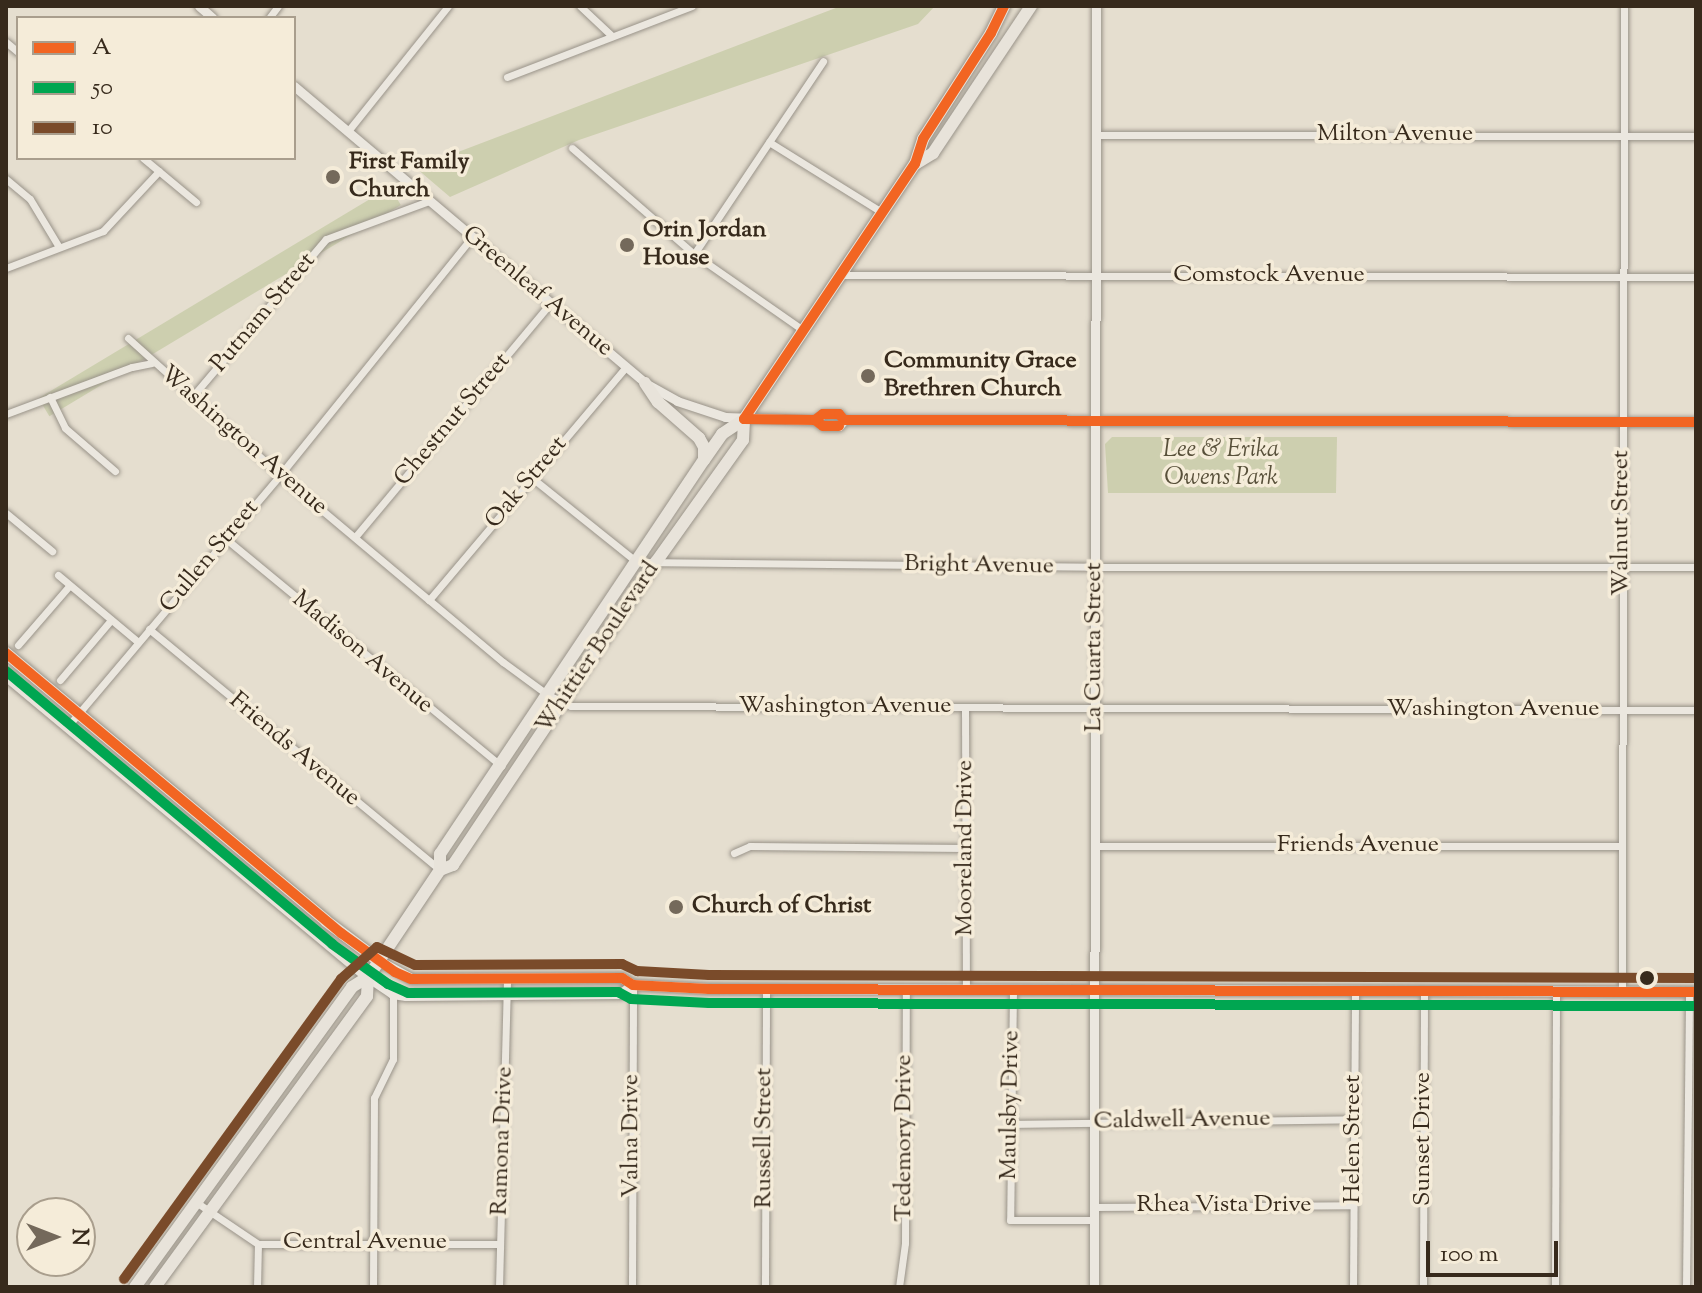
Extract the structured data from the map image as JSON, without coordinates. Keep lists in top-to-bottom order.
{
  "streets": {
    "main road": ["Whittier Boulevard"],
    "street": [
      "Milton Avenue",
      "Comstock Avenue",
      "Greenleaf Avenue",
      "Putnam Street",
      "Chestnut Street",
      "Washington Avenue",
      "Oak Street",
      "Walnut Street",
      "Cullen Street",
      "Bright Avenue",
      "La Cuarta Street",
      "Madison Avenue",
      "Friends Avenue",
      "Mooreland Drive",
      "Maulsby Drive",
      "Caldwell Avenue",
      "Valna Drive",
      "Russell Street",
      "Tedemory Drive",
      "Helen Street",
      "Sunset Drive",
      "Ramona Drive",
      "Rhea Vista Drive",
      "Central Avenue"
    ]
  },
  "crossings": [
    ["Milton Avenue", "Walnut Street"],
    ["Milton Avenue", "La Cuarta Street"],
    ["Comstock Avenue", "Walnut Street"],
    ["Comstock Avenue", "La Cuarta Street"],
    ["Comstock Avenue", "Whittier Boulevard"],
    ["Greenleaf Avenue", "Putnam Street"],
    ["Greenleaf Avenue", "Chestnut Street"],
    ["Greenleaf Avenue", "Oak Street"],
    ["Greenleaf Avenue", "Walnut Street"],
    ["Greenleaf Avenue", "Cullen Street"],
    ["Greenleaf Avenue", "La Cuarta Street"],
    ["Greenleaf Avenue", "Whittier Boulevard"],
    ["Putnam Street", "Washington Avenue"],
    ["Chestnut Street", "Washington Avenue"],
    ["Washington Avenue", "Oak Street"],
    ["Washington Avenue", "Walnut Street"],
    ["Washington Avenue", "Cullen Street"],
    ["Washington Avenue", "La Cuarta Street"],
    ["Washington Avenue", "Whittier Boulevard"],
    ["Washington Avenue", "Mooreland Drive"],
    ["Walnut Street", "Bright Avenue"],
    ["Walnut Street", "Friends Avenue"],
    ["Cullen Street", "Madison Avenue"],
    ["Cullen Street", "Friends Avenue"],
    ["Bright Avenue", "La Cuarta Street"],
    ["Bright Avenue", "Whittier Boulevard"],
    ["La Cuarta Street", "Friends Avenue"],
    ["La Cuarta Street", "Maulsby Drive"],
    ["La Cuarta Street", "Caldwell Avenue"],
    ["La Cuarta Street", "Rhea Vista Drive"],
    ["Whittier Boulevard", "Madison Avenue"],
    ["Whittier Boulevard", "Friends Avenue"],
    ["Whittier Boulevard", "Central Avenue"],
    ["Maulsby Drive", "Caldwell Avenue"],
    ["Caldwell Avenue", "Helen Street"],
    ["Helen Street", "Rhea Vista Drive"],
    ["Ramona Drive", "Central Avenue"]
  ],
  "parks": ["Lee & Erika Owens Park"],
  "places": [
    "First Family Church",
    "Orin Jordan House",
    "Community Grace Brethren Church",
    "Church of Christ"
  ],
  "lines": ["transit line A", "transit line 50", "transit line 10"],
  "legend": ["A", "50", "10"],
  "scale_bar": "100 m",
  "north": "right"
}
